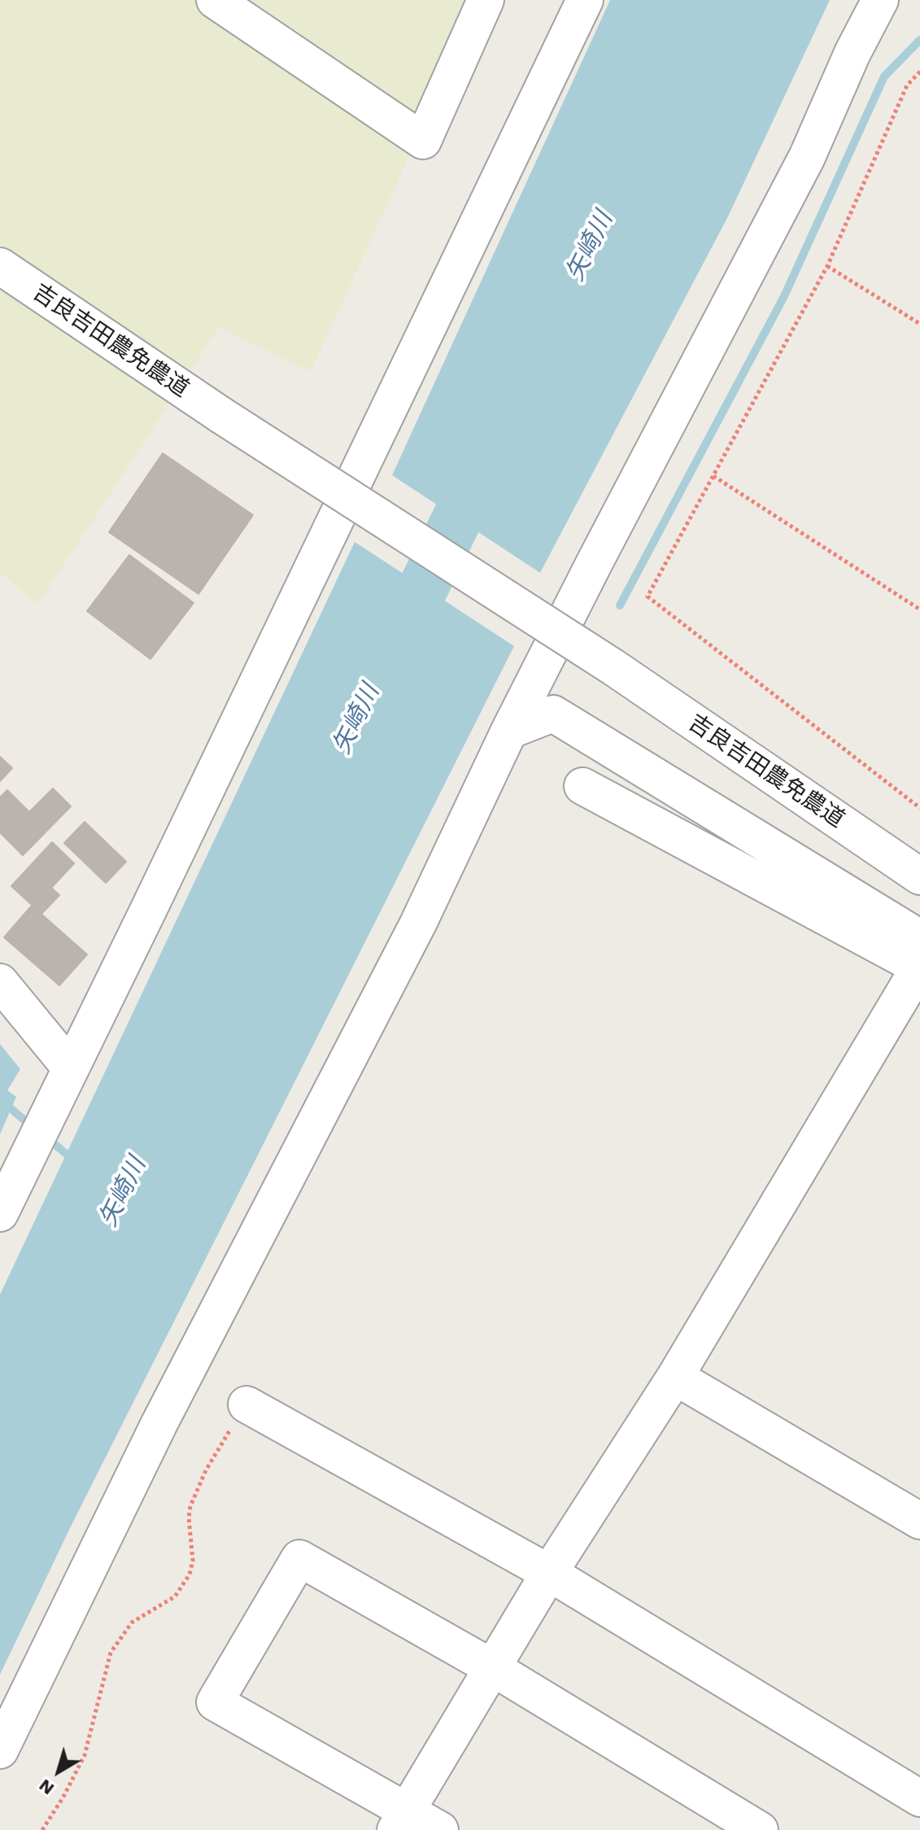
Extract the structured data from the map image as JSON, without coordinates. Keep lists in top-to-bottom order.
{
  "streets": {
    "street": ["吉良吉田農免農道"]
  },
  "water": ["矢崎川"],
  "north": "bottom left"
}
